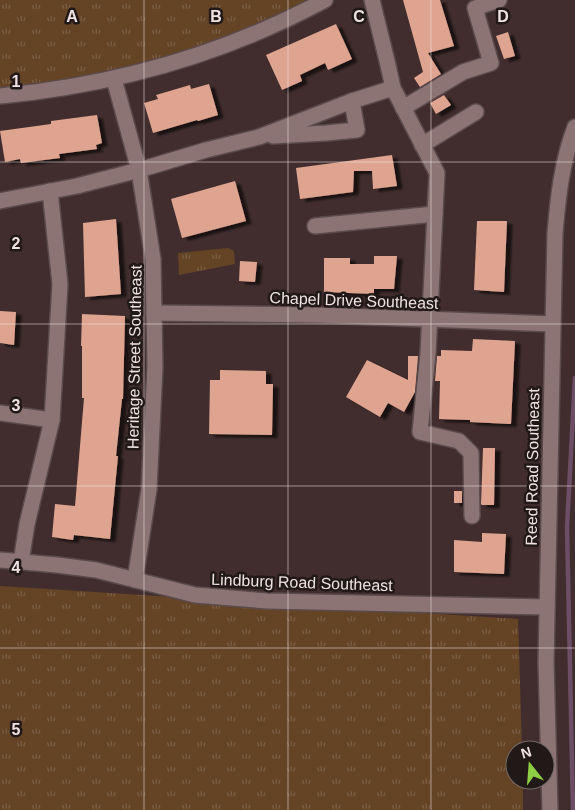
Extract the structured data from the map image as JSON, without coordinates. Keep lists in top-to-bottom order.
{
  "streets": {
    "street": [
      "Chapel Drive Southeast",
      "Heritage Street Southeast",
      "Reed Road Southeast",
      "Lindburg Road Southeast"
    ]
  },
  "crossings": [
    ["Chapel Drive Southeast", "Heritage Street Southeast"],
    ["Chapel Drive Southeast", "Reed Road Southeast"],
    ["Heritage Street Southeast", "Lindburg Road Southeast"],
    ["Reed Road Southeast", "Lindburg Road Southeast"]
  ],
  "north": "top",
  "grid": {
    "columns": [
      "A",
      "B",
      "C",
      "D"
    ],
    "rows": [
      "1",
      "2",
      "3",
      "4",
      "5"
    ]
  }
}
